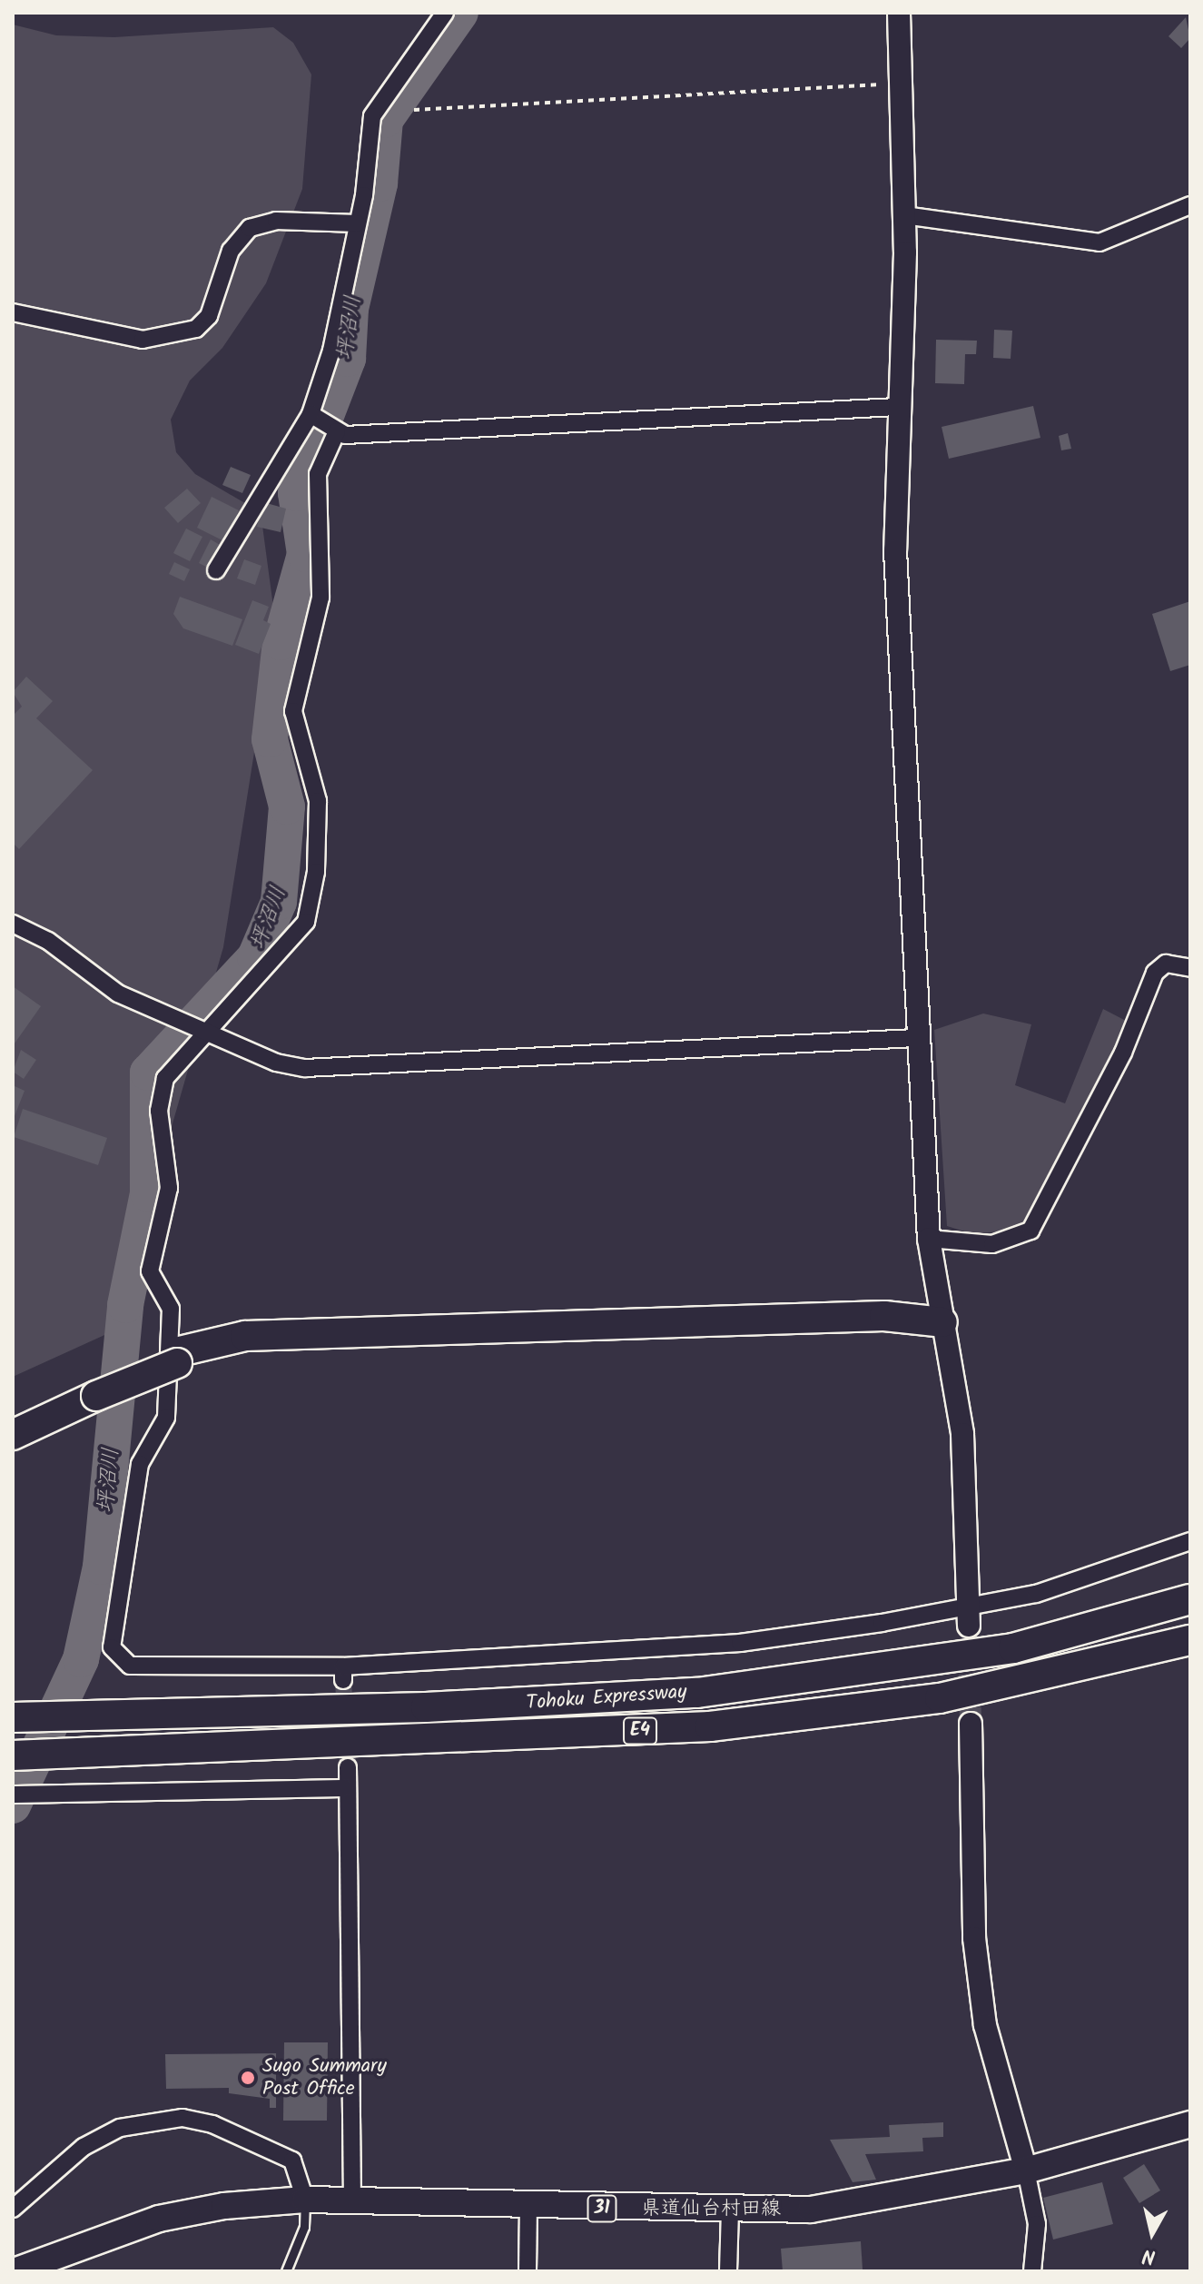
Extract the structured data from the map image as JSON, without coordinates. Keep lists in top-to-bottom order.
{
  "streets": {
    "highway": ["Tohoku Expressway", "E4"],
    "main road": ["31", "県道仙台村田線"]
  },
  "water": ["坪沼川"],
  "places": ["Sugo Summary Post Office"],
  "north": "bottom"
}
